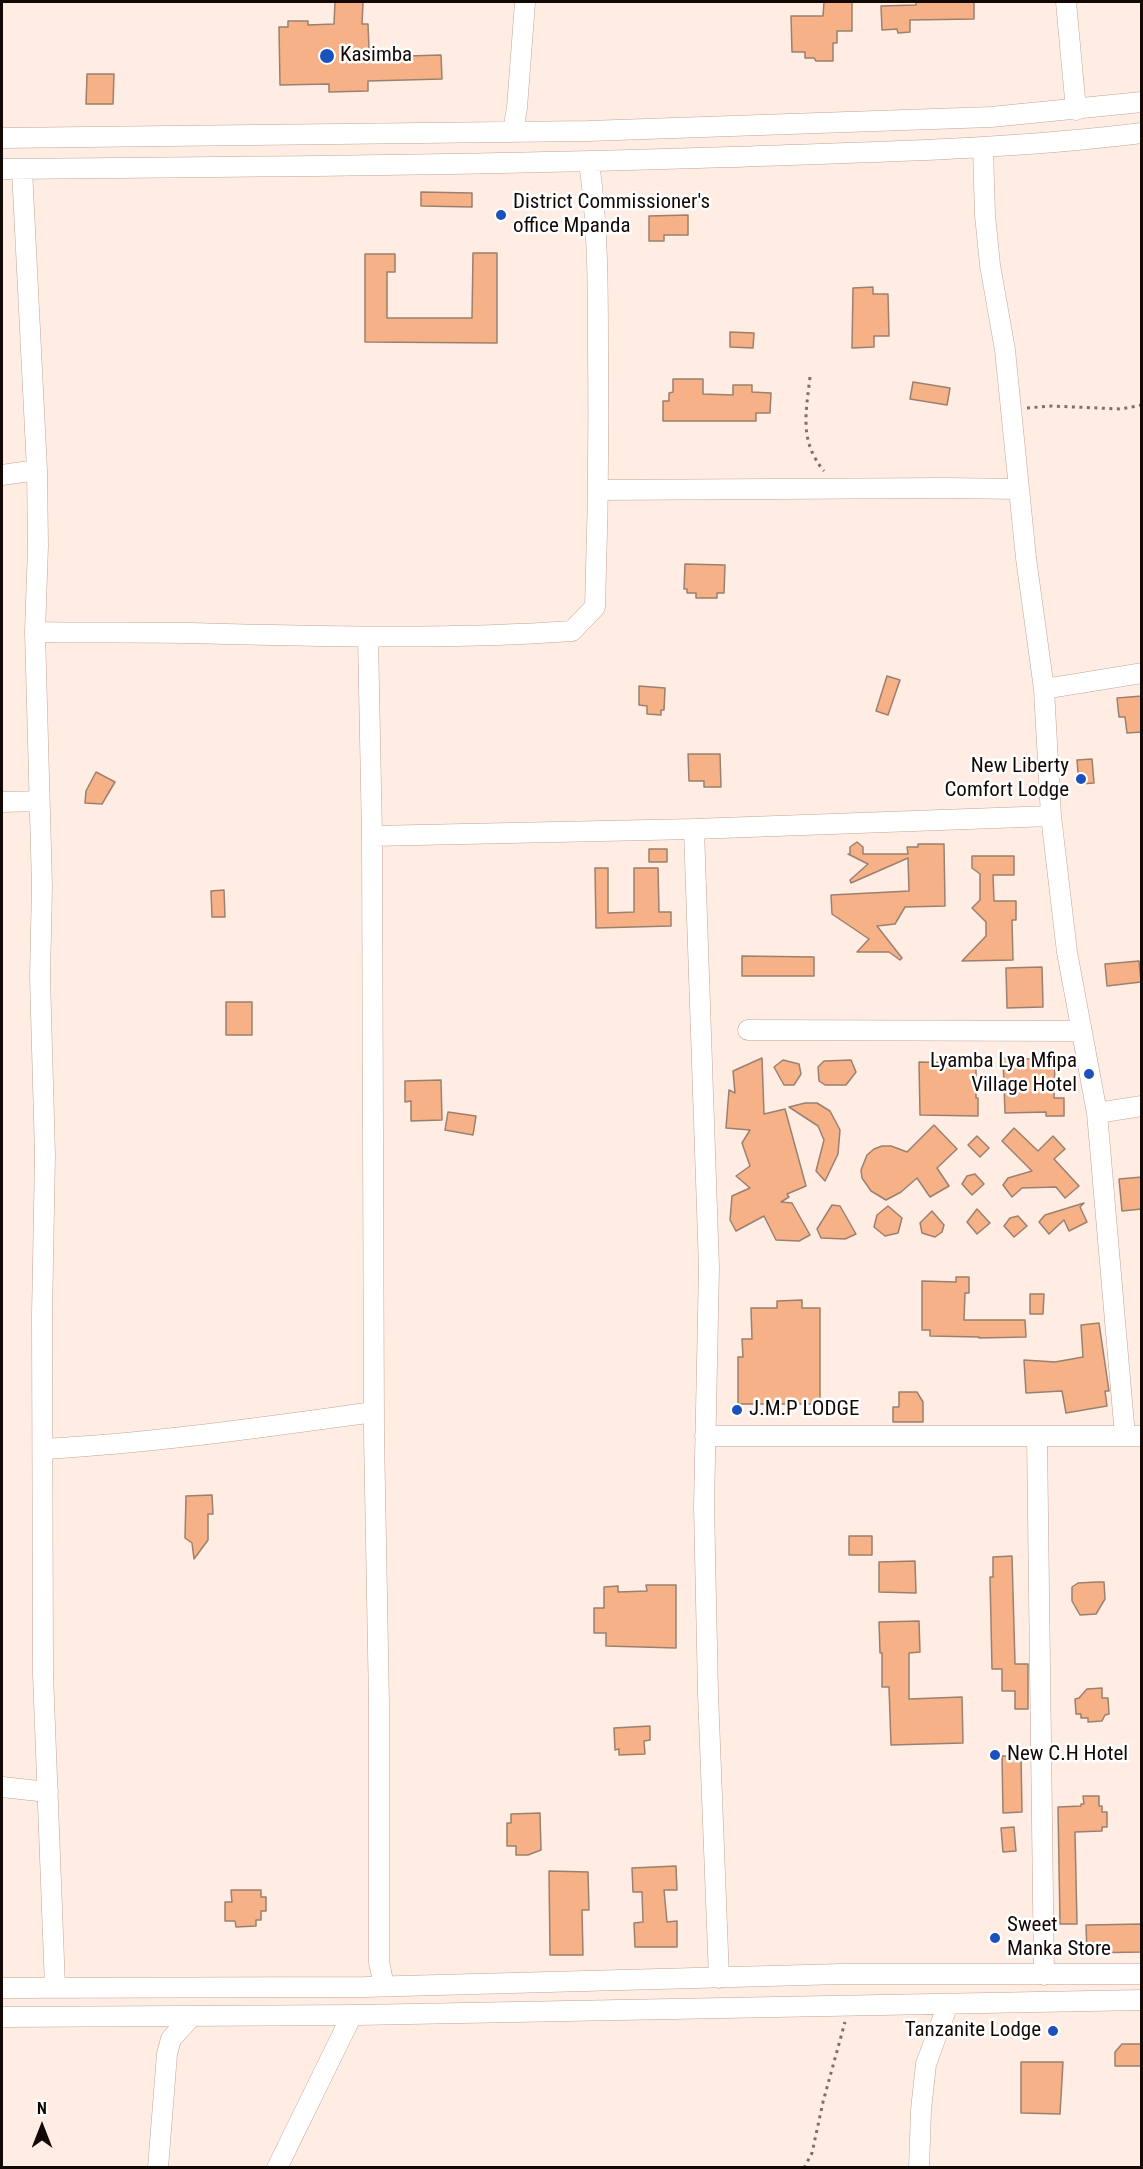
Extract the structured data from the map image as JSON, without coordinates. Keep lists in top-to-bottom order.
{
  "places": [
    "Kasimba",
    "District Commissioner's office Mpanda",
    "New Liberty Comfort Lodge",
    "Lyamba Lya Mfipa Village Hotel",
    "J.M.P LODGE",
    "New C.H Hotel",
    "Sweet Manka Store",
    "Tanzanite Lodge"
  ],
  "north": "top"
}
